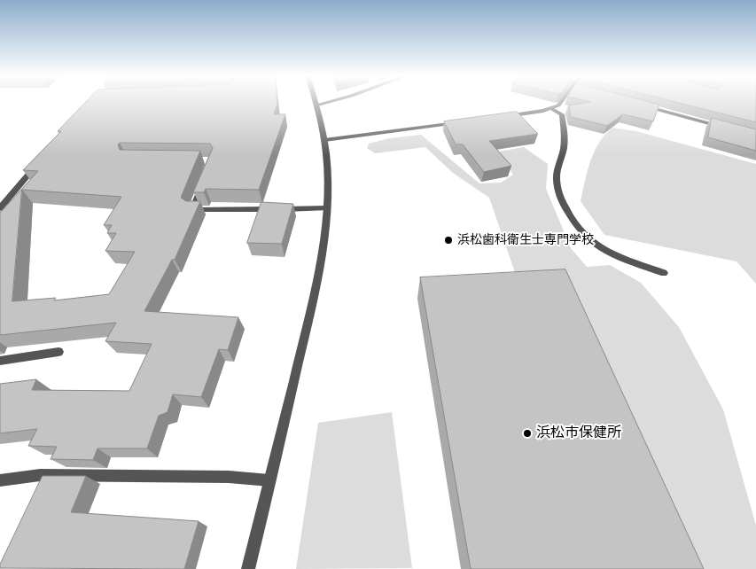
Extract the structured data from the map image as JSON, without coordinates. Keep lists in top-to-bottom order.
{
  "places": ["浜松歯科衛生士専門学校", "浜松市保健所"]
}
